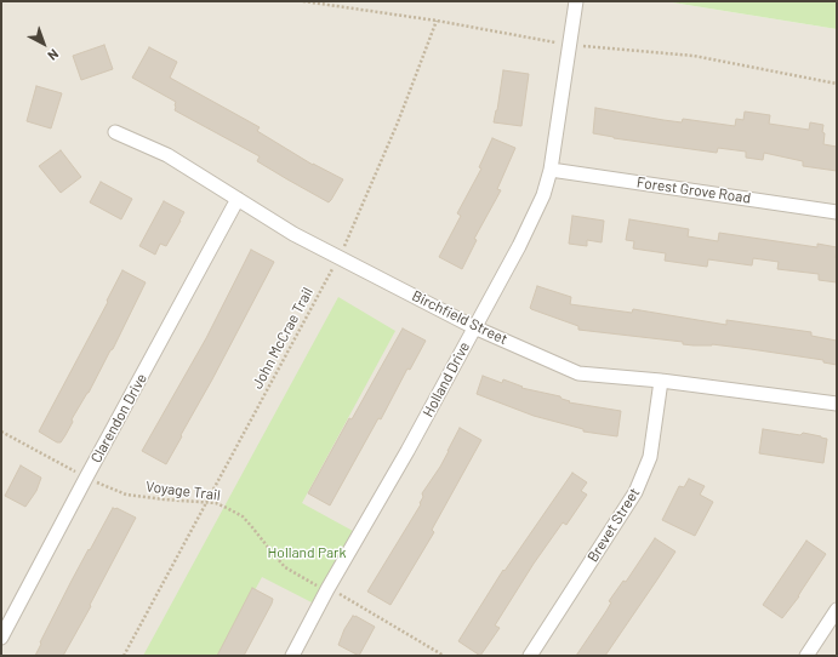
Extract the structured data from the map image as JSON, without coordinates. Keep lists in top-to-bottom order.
{
  "streets": {
    "street": [
      "Forest Grove Road",
      "Birchfield Street",
      "Holland Drive",
      "Clarendon Drive",
      "Brevet Street"
    ],
    "path": ["John McCrae Trail", "Voyage Trail"]
  },
  "crossings": [
    ["Forest Grove Road", "Holland Drive"],
    ["Birchfield Street", "John McCrae Trail"],
    ["Birchfield Street", "Holland Drive"],
    ["Birchfield Street", "Clarendon Drive"],
    ["Birchfield Street", "Brevet Street"],
    ["John McCrae Trail", "Voyage Trail"],
    ["Holland Drive", "Voyage Trail"],
    ["Clarendon Drive", "Voyage Trail"]
  ],
  "parks": ["Holland Park"],
  "north": "bottom right"
}
